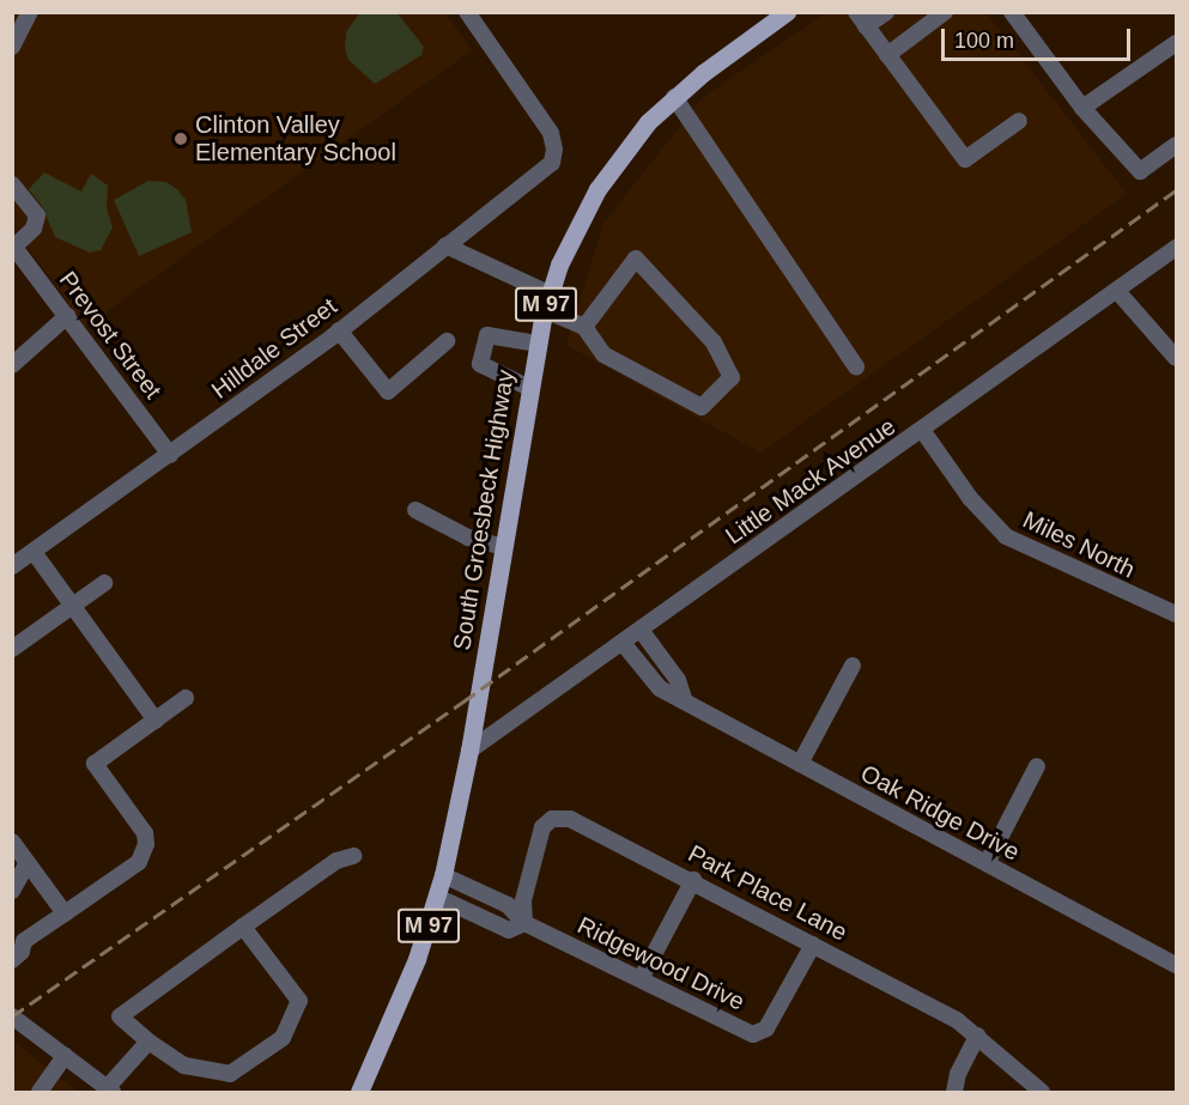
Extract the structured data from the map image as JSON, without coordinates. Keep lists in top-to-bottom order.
{
  "streets": {
    "main road": ["M 97", "South Groesbeck Highway"],
    "street": [
      "Prevost Street",
      "Hilldale Street",
      "Little Mack Avenue",
      "Miles North",
      "Oak Ridge Drive",
      "Park Place Lane",
      "Ridgewood Drive"
    ]
  },
  "crossings": [
    ["Prevost Street", "Hilldale Street"],
    ["Little Mack Avenue", "South Groesbeck Highway"],
    ["Little Mack Avenue", "Miles North"],
    ["Little Mack Avenue", "Oak Ridge Drive"],
    ["South Groesbeck Highway", "Ridgewood Drive"],
    ["Park Place Lane", "Ridgewood Drive"]
  ],
  "places": ["Clinton Valley Elementary School"],
  "scale_bar": "100 m"
}
